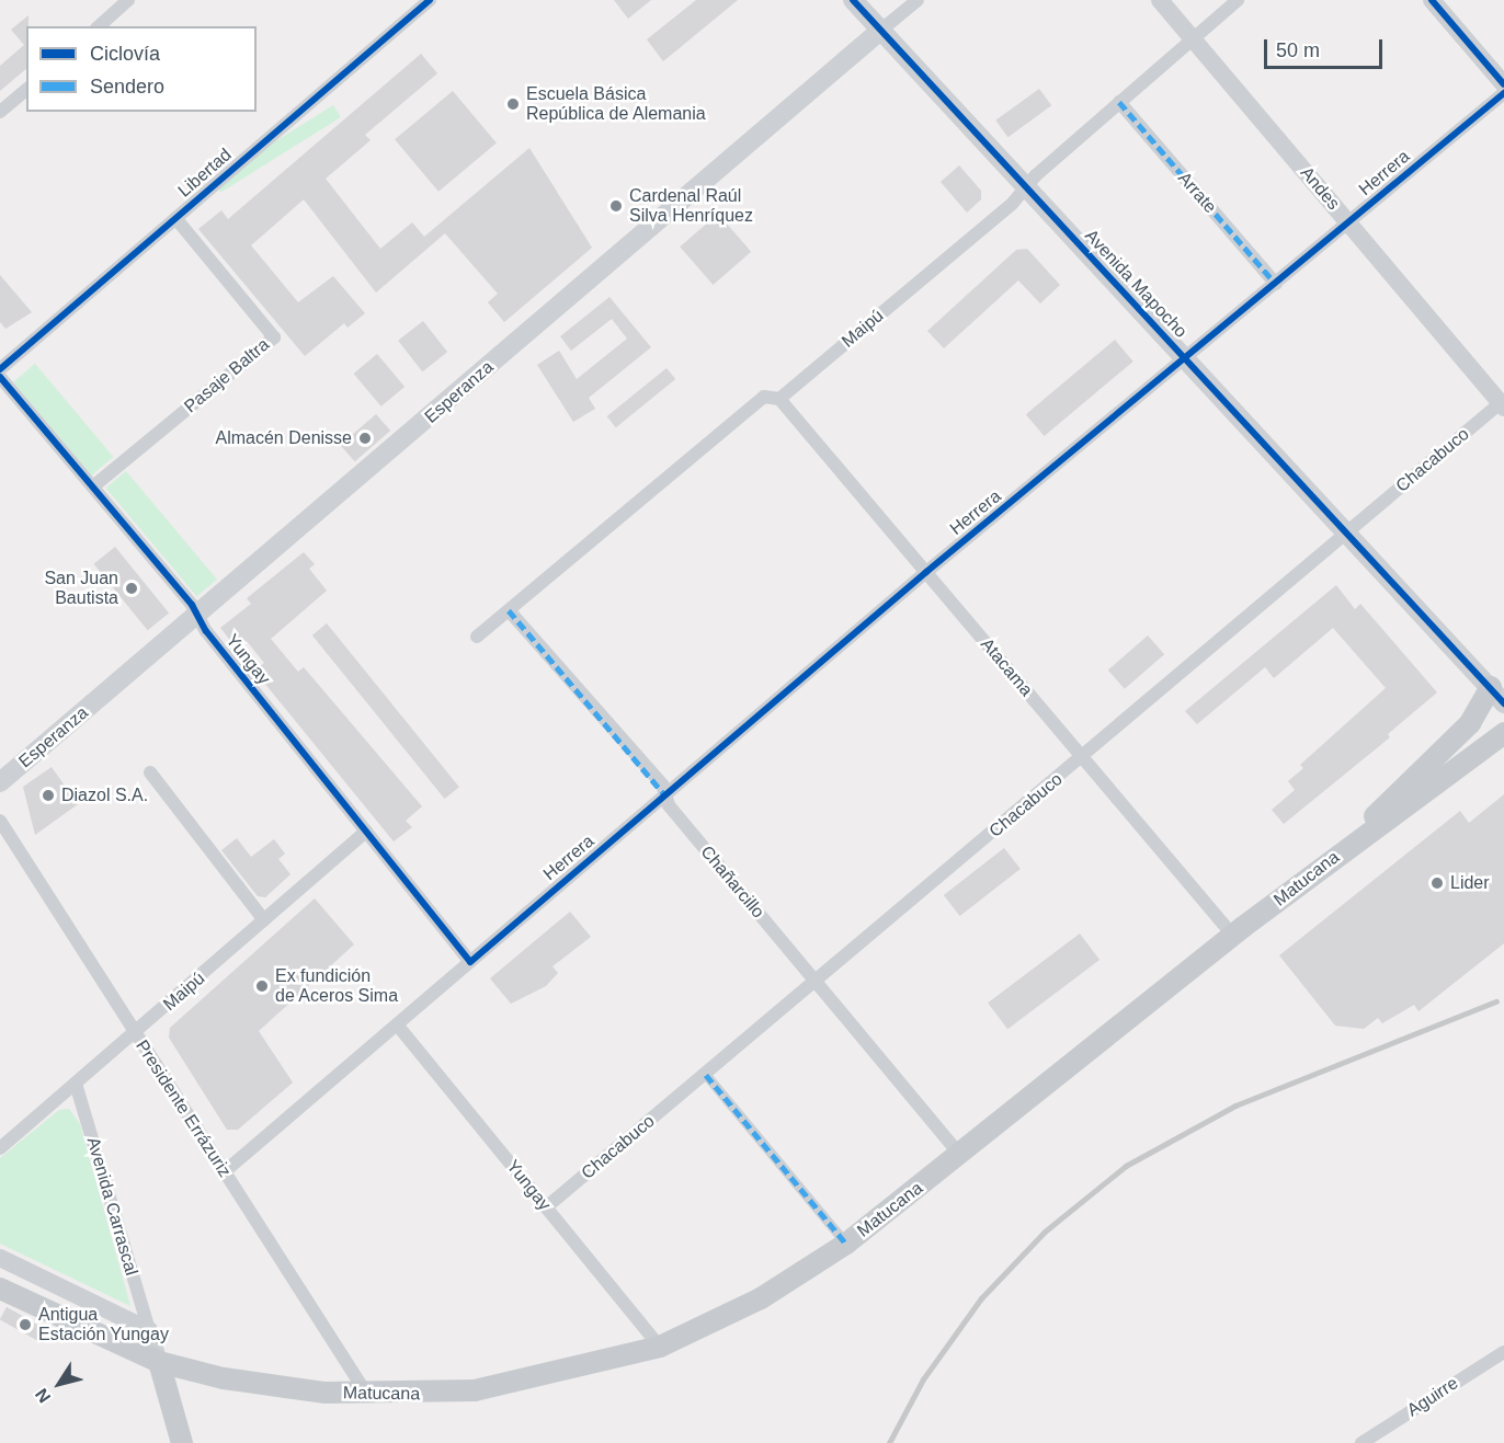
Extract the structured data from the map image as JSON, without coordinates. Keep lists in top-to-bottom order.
{
  "streets": {
    "main road": [
      "Avenida Mapocho",
      "Esperanza",
      "Matucana",
      "Avenida Carrascal"
    ],
    "street": [
      "Libertad",
      "Herrera",
      "Andes",
      "Arrate",
      "Maipú",
      "Pasaje Baltra",
      "Chacabuco",
      "Yungay",
      "Atacama",
      "Chañarcillo",
      "Presidente Errázuriz",
      "Aguirre"
    ]
  },
  "crossings": [
    ["Libertad", "Pasaje Baltra"],
    ["Herrera", "Andes"],
    ["Herrera", "Arrate"],
    ["Herrera", "Avenida Mapocho"],
    ["Herrera", "Yungay"],
    ["Herrera", "Atacama"],
    ["Herrera", "Chañarcillo"],
    ["Herrera", "Presidente Errázuriz"],
    ["Andes", "Maipú"],
    ["Andes", "Chacabuco"],
    ["Arrate", "Maipú"],
    ["Avenida Mapocho", "Maipú"],
    ["Avenida Mapocho", "Esperanza"],
    ["Avenida Mapocho", "Chacabuco"],
    ["Maipú", "Yungay"],
    ["Maipú", "Atacama"],
    ["Maipú", "Chañarcillo"],
    ["Maipú", "Presidente Errázuriz"],
    ["Maipú", "Avenida Carrascal"],
    ["Pasaje Baltra", "Yungay"],
    ["Esperanza", "Yungay"],
    ["Chacabuco", "Yungay"],
    ["Chacabuco", "Atacama"],
    ["Chacabuco", "Chañarcillo"],
    ["Yungay", "Matucana"],
    ["Atacama", "Matucana"],
    ["Matucana", "Chañarcillo"],
    ["Matucana", "Presidente Errázuriz"],
    ["Matucana", "Avenida Carrascal"]
  ],
  "places": [
    "Escuela Básica República de Alemania",
    "Cardenal Raúl Silva Henríquez",
    "Almacén Denisse",
    "San Juan Bautista",
    "Diazol S.A.",
    "Lider",
    "Ex fundición de Aceros Sima",
    "Antigua Estación Yungay"
  ],
  "legend": ["Ciclovía", "Sendero"],
  "scale_bar": "50 m",
  "north": "bottom left"
}
